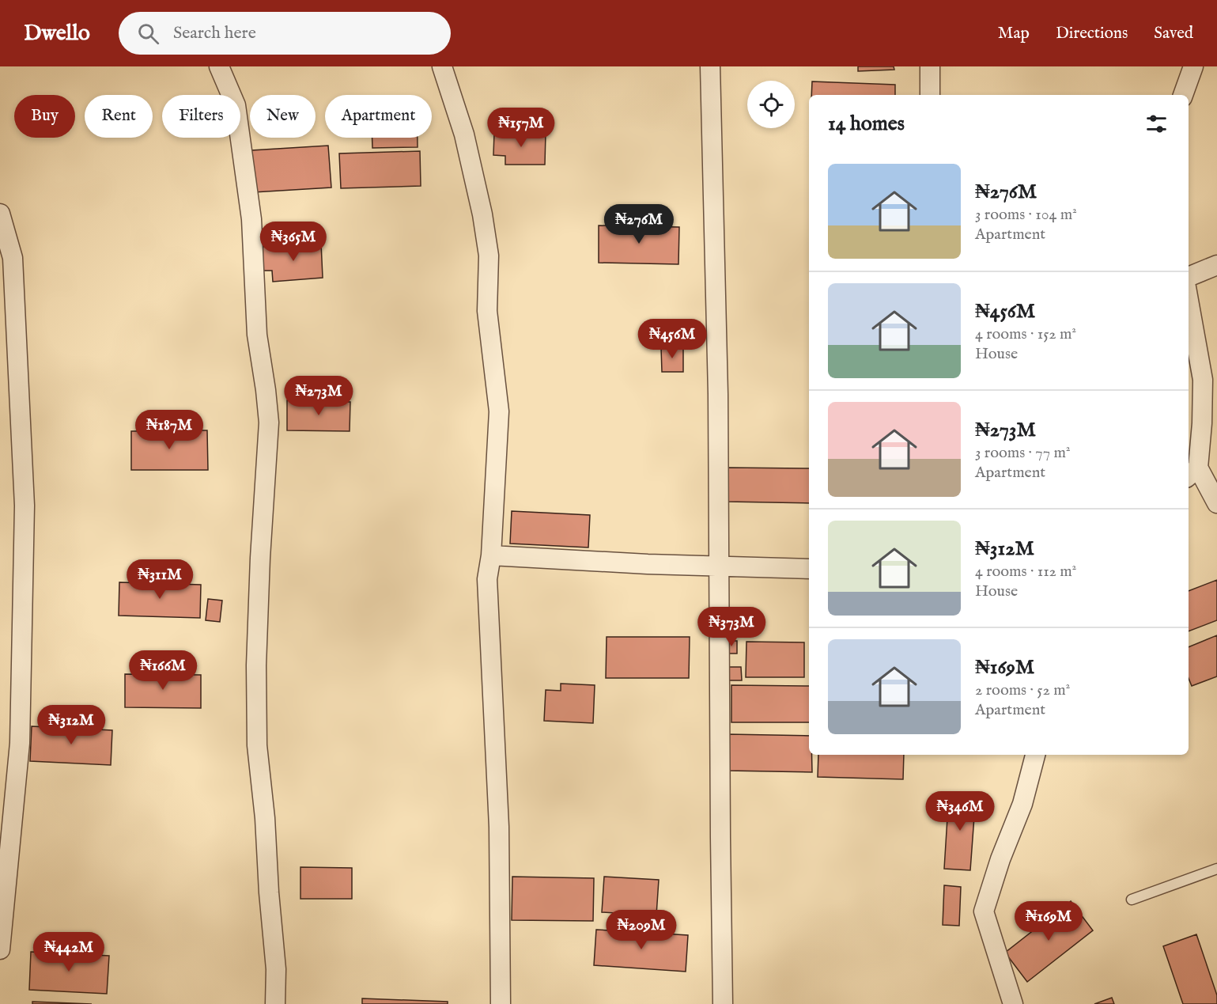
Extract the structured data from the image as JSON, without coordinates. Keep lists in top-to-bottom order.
{
  "page": {
    "header": "Dwello",
    "search": "Search here",
    "nav": ["Map", "Directions", "Saved"],
    "chip": [
      "Buy",
      "Rent",
      "Filters",
      "New",
      "Apartment"
    ],
    "heading": "14 homes",
    "price": [
      "₦157M",
      "₦276M",
      "₦365M",
      "₦456M",
      "₦273M",
      "₦187M",
      "₦311M",
      "₦373M",
      "₦166M",
      "₦312M",
      "₦346M",
      "₦169M",
      "₦209M",
      "₦442M"
    ],
    "list": [
      {
        "name": "₦276M",
        "note": "3 rooms · 104 m² · Apartment"
      },
      {
        "name": "₦456M",
        "note": "4 rooms · 152 m² · House"
      },
      {
        "name": "₦273M",
        "note": "3 rooms · 77 m² · Apartment"
      },
      {
        "name": "₦312M",
        "note": "4 rooms · 112 m² · House"
      },
      {
        "name": "₦169M",
        "note": "2 rooms · 52 m² · Apartment"
      }
    ]
  }
}
